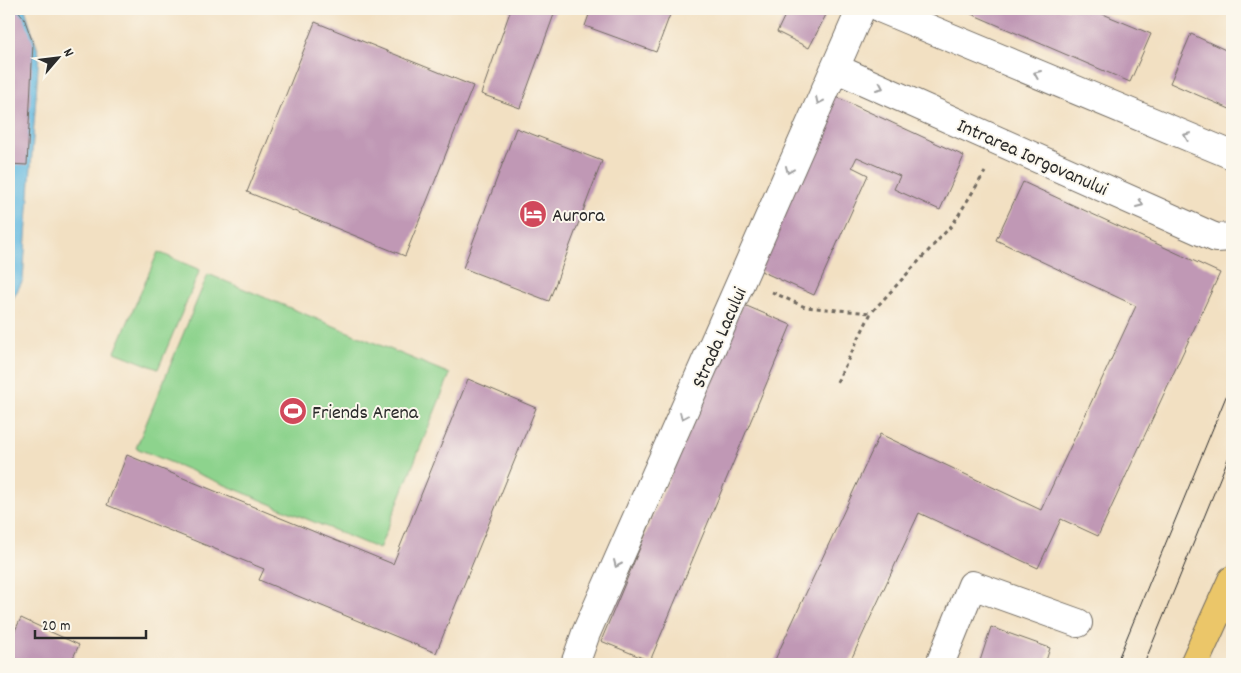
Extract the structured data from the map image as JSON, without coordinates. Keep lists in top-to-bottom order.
{
  "streets": {
    "street": ["Intrarea Iorgovanului", "Strada Lacului"]
  },
  "crossings": [
    ["Intrarea Iorgovanului", "Strada Lacului"]
  ],
  "one_way": ["Strada Lacului"],
  "places": {
    "hotel": ["Aurora"],
    "sports": ["Friends Arena"]
  },
  "scale_bar": "20 m",
  "north": "top right"
}
